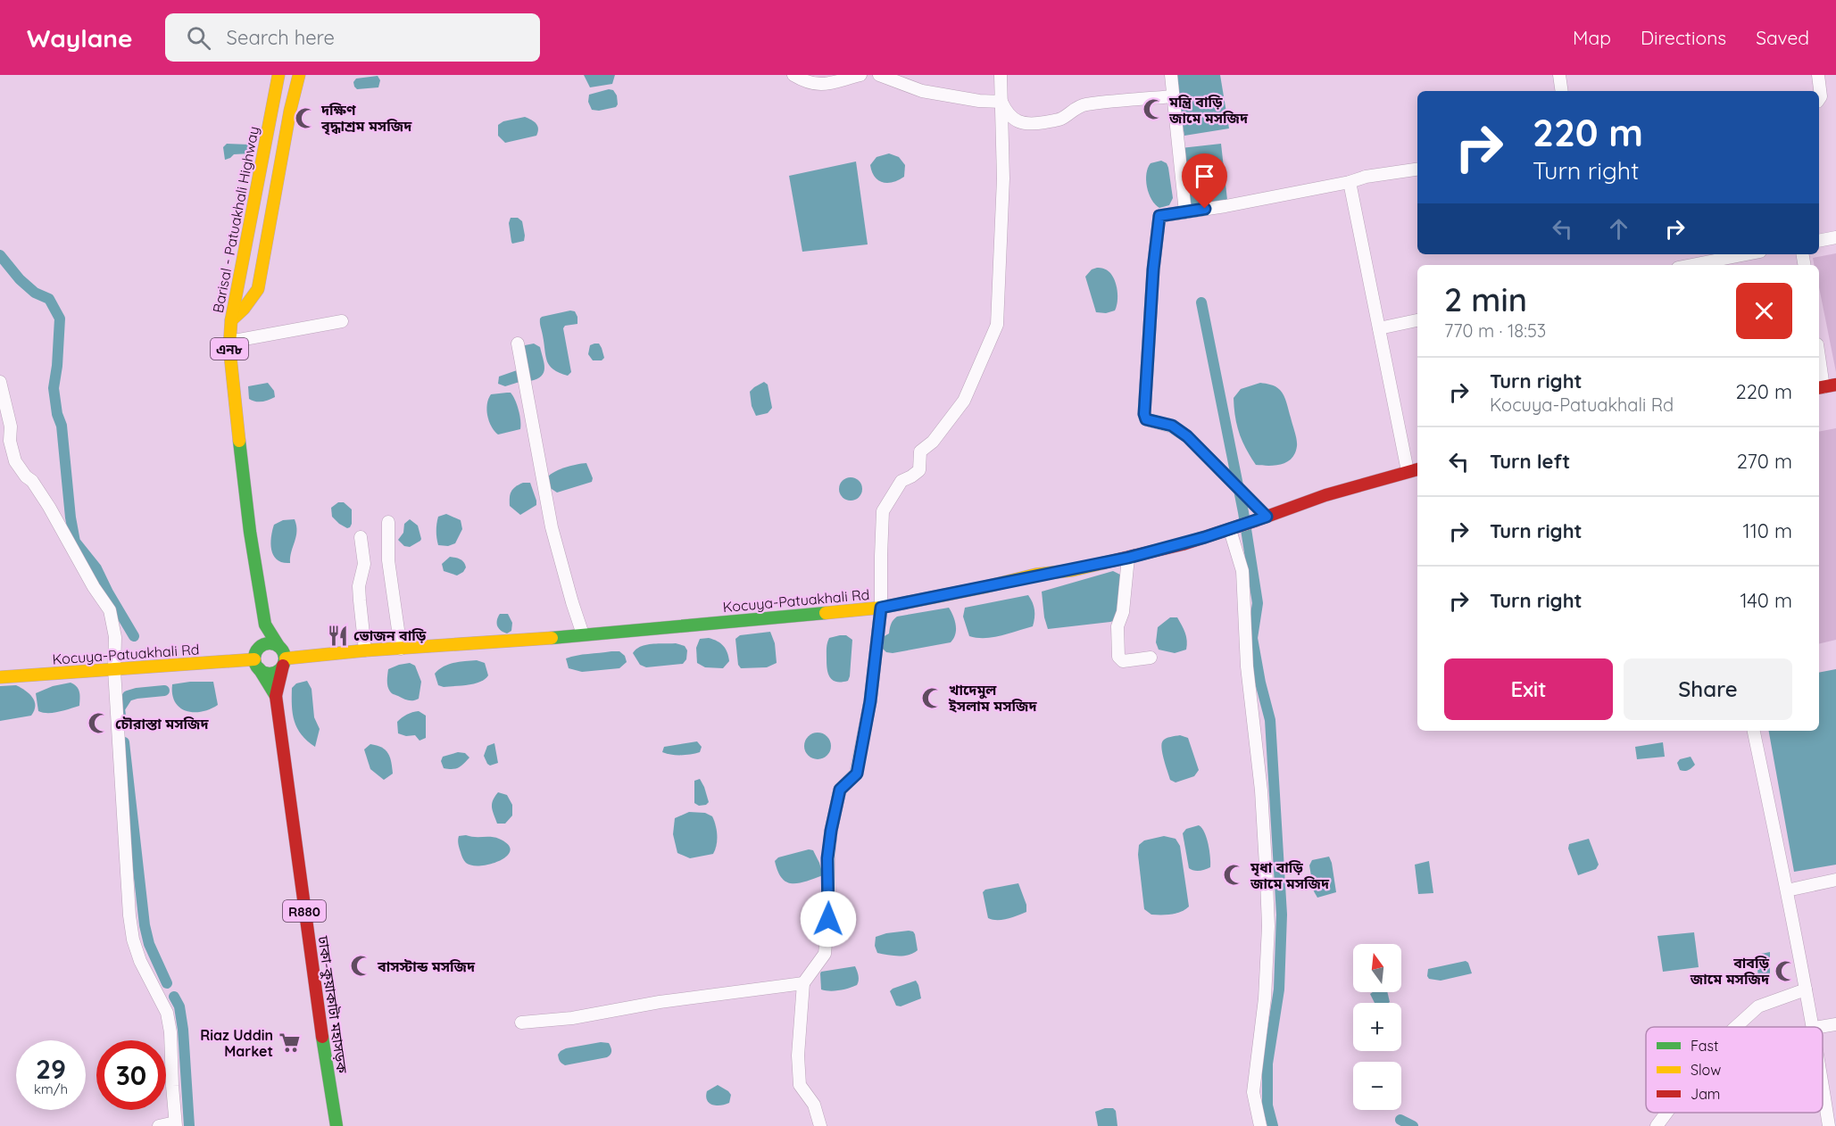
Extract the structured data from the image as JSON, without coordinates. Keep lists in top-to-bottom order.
{
  "streets": {
    "main road": [
      "Barisal - Patuakhali Highway",
      "এন৮",
      "Kocuya-Patuakhali Rd",
      "R880",
      "ঢাকা-কুয়াকাটা মহাসড়ক"
    ]
  },
  "crossings": [
    ["Barisal - Patuakhali Highway", "এন৮"],
    ["Barisal - Patuakhali Highway", "Kocuya-Patuakhali Rd"],
    ["এন৮", "Kocuya-Patuakhali Rd"]
  ],
  "places": {
    "mosque": [
      "মন্ত্রি বাড়ি জামে মসজিদ",
      "দক্ষিণ বৃদ্ধাশ্রম মসজিদ",
      "খাদেমুল ইসলাম মসজিদ",
      "চৌরাস্তা মসজিদ",
      "মৃধা বাড়ি জামে মসজিদ",
      "বাসস্টান্ড মসজিদ",
      "বাবড়ি জামে মসজিদ"
    ],
    "restaurant": ["ভোজন বাড়ি"],
    "supermarket": ["Riaz Uddin Market"]
  },
  "legend": ["Fast", "Slow", "Jam"],
  "north": "top",
  "page": {
    "header": "Waylane",
    "search": "Search here",
    "nav": ["Map", "Directions", "Saved"],
    "turn": ["220 m", "Turn right"],
    "heading": ["2 min", "770 m · 18:53"],
    "list": [
      {
        "name": "Turn right",
        "note": "Kocuya-Patuakhali Rd",
        "value": "220 m"
      },
      {
        "name": "Turn left",
        "value": "270 m"
      },
      {
        "name": "Turn right",
        "value": "110 m"
      },
      {
        "name": "Turn right",
        "value": "140 m"
      }
    ],
    "buttons": ["Exit", "Share"],
    "map_buttons": ["+", "−"],
    "speed": "29 km/h",
    "limit": "30"
  }
}
